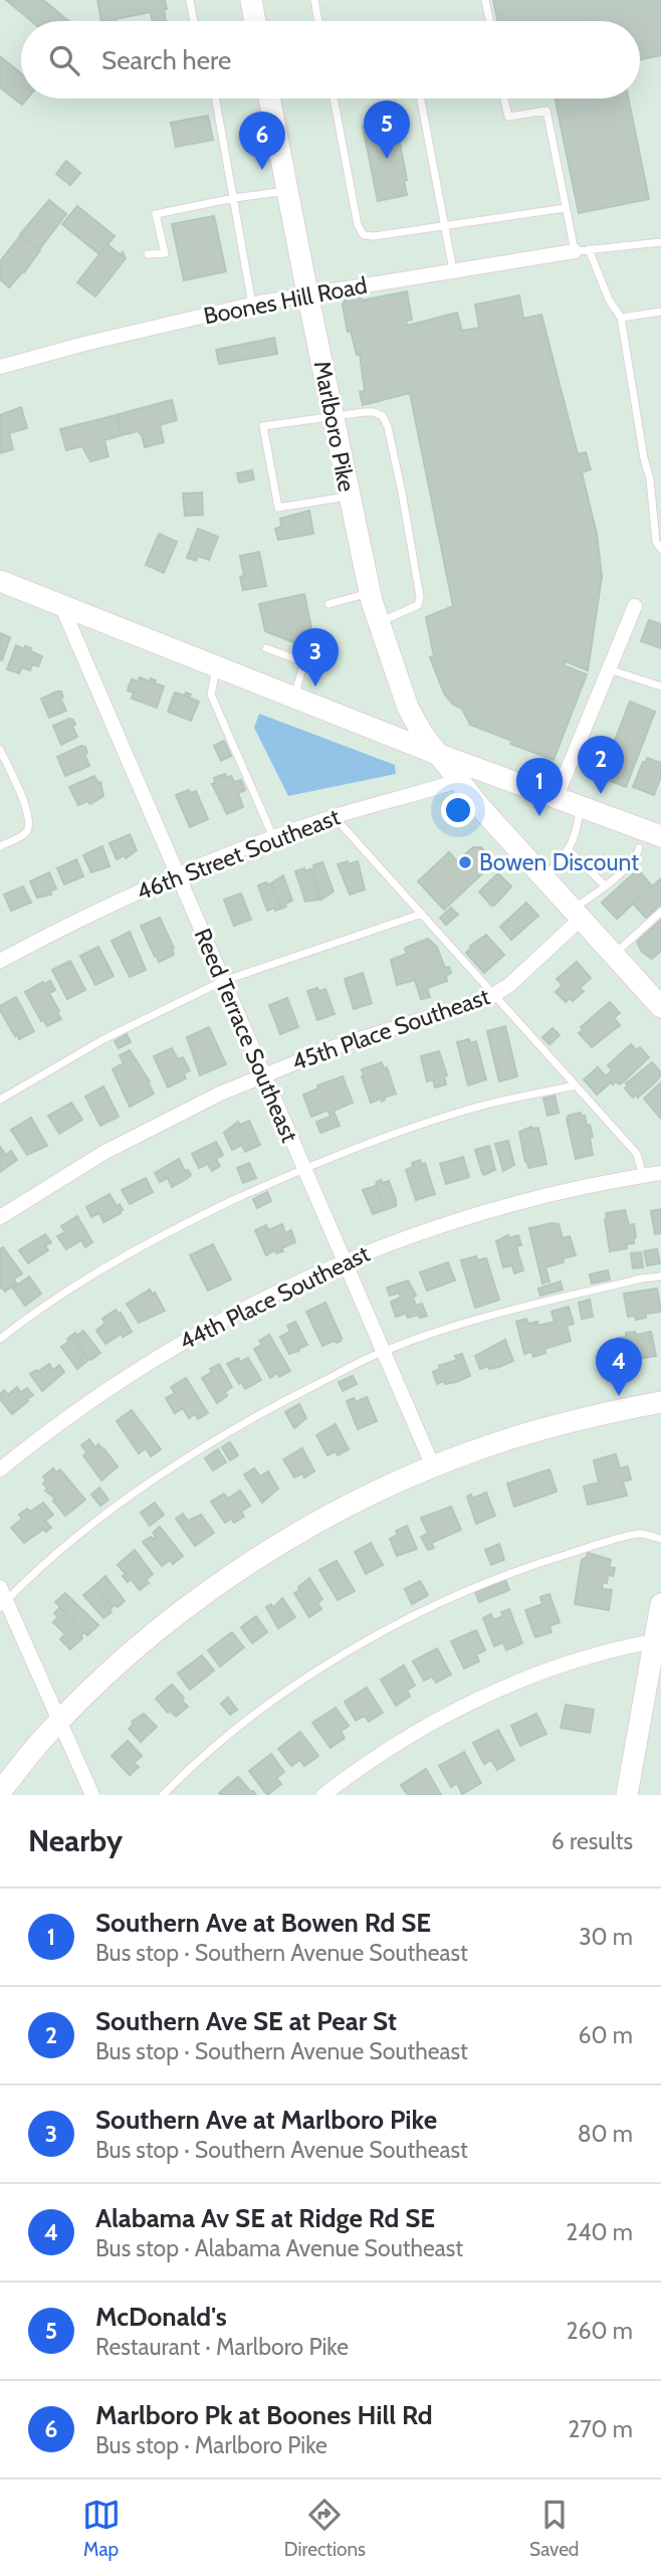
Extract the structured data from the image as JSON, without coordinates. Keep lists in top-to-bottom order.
{
  "streets": {
    "main road": ["Marlboro Pike"],
    "street": [
      "Boones Hill Road",
      "46th Street Southeast",
      "45th Place Southeast",
      "Reed Terrace Southeast",
      "44th Place Southeast"
    ]
  },
  "crossings": [
    ["Boones Hill Road", "Marlboro Pike"],
    ["Marlboro Pike", "46th Street Southeast"],
    ["Marlboro Pike", "45th Place Southeast"],
    ["46th Street Southeast", "Reed Terrace Southeast"],
    ["45th Place Southeast", "Reed Terrace Southeast"],
    ["Reed Terrace Southeast", "44th Place Southeast"]
  ],
  "places": ["Bowen Discount"],
  "page": {
    "search": "Search here",
    "pins": [
      "5",
      "6",
      "3",
      "2",
      "1",
      "4"
    ],
    "heading": ["Nearby", "6 results"],
    "list": [
      {
        "mark": "1",
        "name": "Southern Ave at Bowen Rd SE",
        "note": "Bus stop · Southern Avenue Southeast",
        "value": "30 m"
      },
      {
        "mark": "2",
        "name": "Southern Ave SE at Pear St",
        "note": "Bus stop · Southern Avenue Southeast",
        "value": "60 m"
      },
      {
        "mark": "3",
        "name": "Southern Ave at Marlboro Pike",
        "note": "Bus stop · Southern Avenue Southeast",
        "value": "80 m"
      },
      {
        "mark": "4",
        "name": "Alabama Av SE at Ridge Rd SE",
        "note": "Bus stop · Alabama Avenue Southeast",
        "value": "240 m"
      },
      {
        "mark": "5",
        "name": "McDonald's",
        "note": "Restaurant · Marlboro Pike",
        "value": "260 m"
      },
      {
        "mark": "6",
        "name": "Marlboro Pk at Boones Hill Rd",
        "note": "Bus stop · Marlboro Pike",
        "value": "270 m"
      }
    ],
    "nav": ["Map", "Directions", "Saved"]
  }
}
